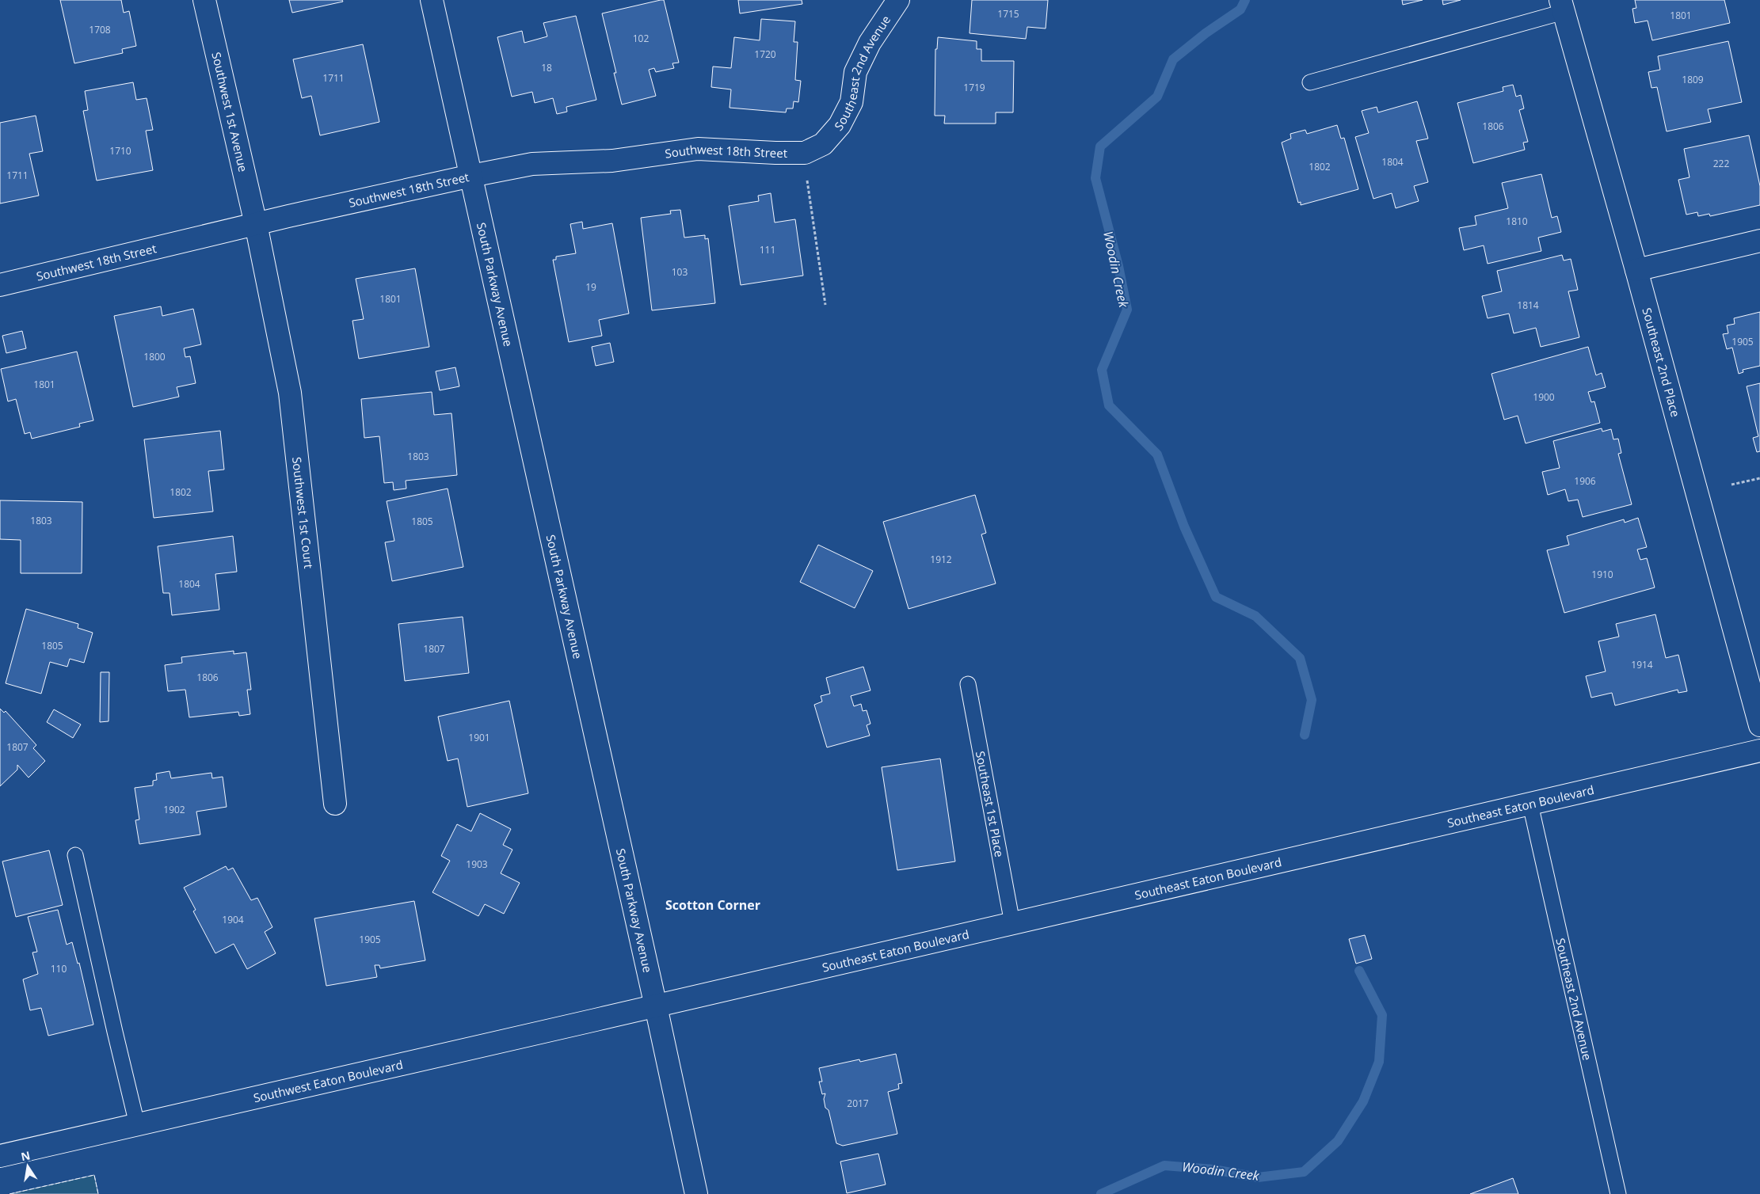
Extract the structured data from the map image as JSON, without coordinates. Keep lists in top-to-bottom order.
{
  "streets": {
    "street": [
      "Southeast 2nd Avenue",
      "Southwest 1st Avenue",
      "Southwest 18th Street",
      "South Parkway Avenue",
      "Southeast 2nd Place",
      "Southwest 1st Court",
      "Southeast Eaton Boulevard",
      "Southwest Eaton Boulevard"
    ],
    "lane": ["Southeast 1st Place"]
  },
  "crossings": [
    ["Southeast 2nd Avenue", "Southwest 18th Street"],
    ["Southeast 2nd Avenue", "Southeast Eaton Boulevard"],
    ["Southwest 1st Avenue", "Southwest 18th Street"],
    ["Southwest 1st Avenue", "Southwest 1st Court"],
    ["Southwest 18th Street", "South Parkway Avenue"],
    ["Southwest 18th Street", "Southwest 1st Court"],
    ["South Parkway Avenue", "Southeast Eaton Boulevard"],
    ["South Parkway Avenue", "Southwest Eaton Boulevard"],
    ["Southeast 1st Place", "Southeast Eaton Boulevard"],
    ["Southeast Eaton Boulevard", "Southwest Eaton Boulevard"]
  ],
  "districts": ["Scotton Corner"],
  "water": ["Woodin Creek"],
  "house_numbers": [
    "1715",
    "1801",
    "1708",
    "102",
    "1720",
    "18",
    "1711",
    "1809",
    "1719",
    "1806",
    "1710",
    "1804",
    "222",
    "1802",
    "1711",
    "1810",
    "111",
    "103",
    "19",
    "1801",
    "1814",
    "1905",
    "1800",
    "1801",
    "1900",
    "1803",
    "1906",
    "1802",
    "1803",
    "1805",
    "1912",
    "1910",
    "1804",
    "1805",
    "1807",
    "1914",
    "1806",
    "1901",
    "1807",
    "1902",
    "1903",
    "1904",
    "1905",
    "110",
    "2017"
  ],
  "north": "top"
}
